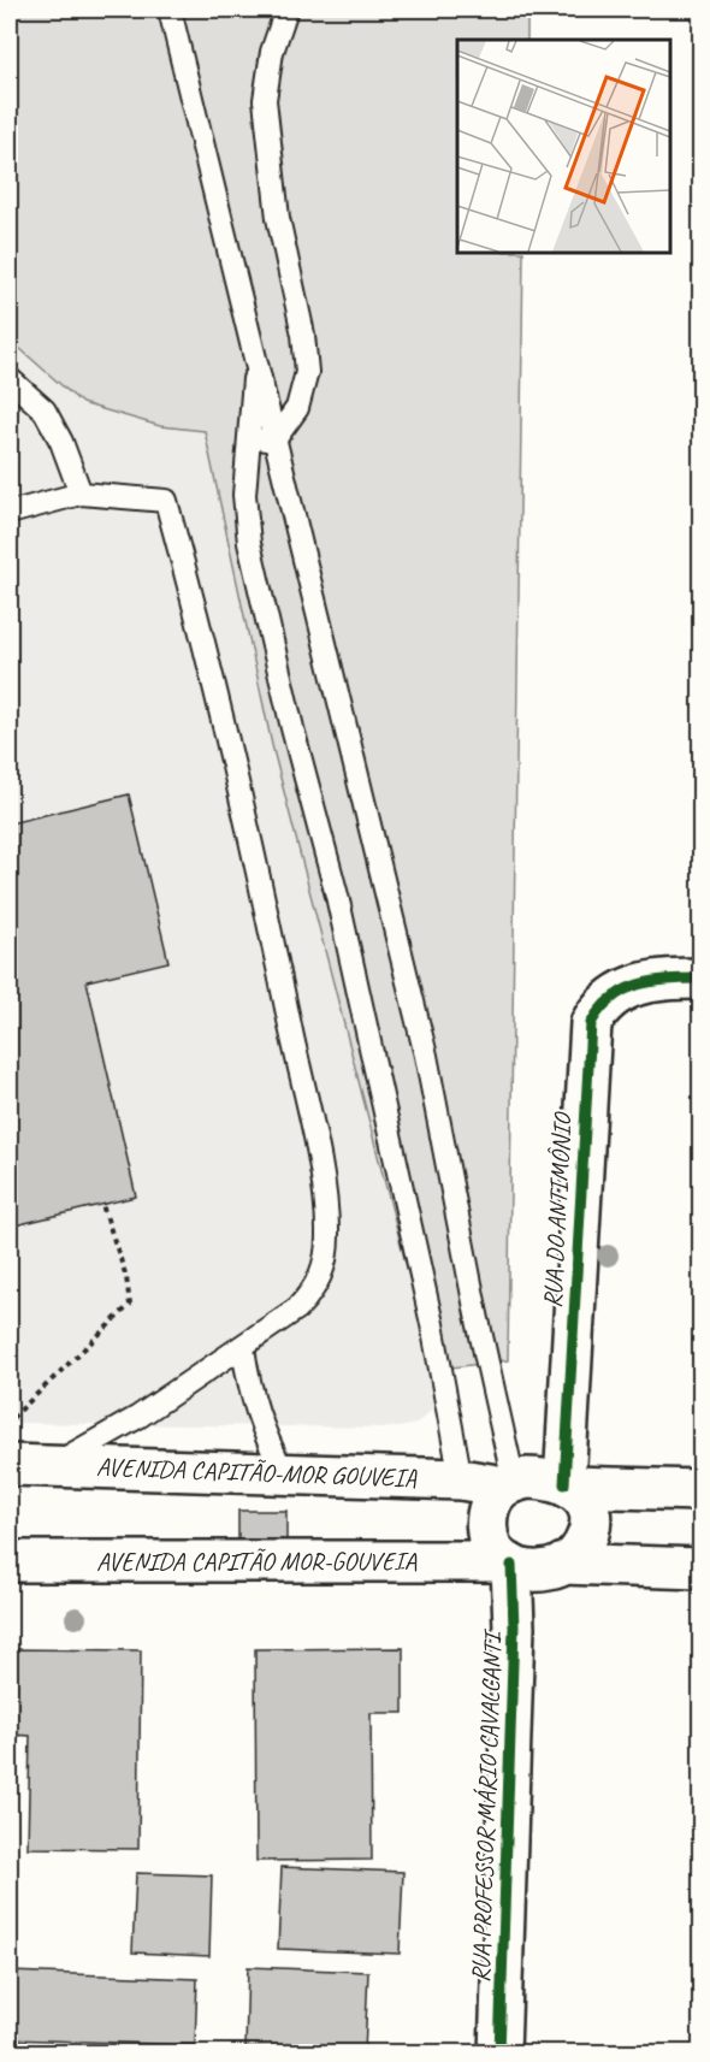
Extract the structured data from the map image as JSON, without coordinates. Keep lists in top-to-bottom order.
{
  "streets": {
    "main road": [
      "RUA DO ANTIMÔNIO",
      "AVENIDA CAPITÃO-MOR GOUVEIA",
      "AVENIDA CAPITÃO MOR-GOUVEIA",
      "RUA PROFESSOR MÁRIO CAVALCANTI"
    ]
  },
  "crossings": [
    ["RUA DO ANTIMÔNIO", "AVENIDA CAPITÃO-MOR GOUVEIA"],
    ["RUA DO ANTIMÔNIO", "AVENIDA CAPITÃO MOR-GOUVEIA"],
    ["RUA DO ANTIMÔNIO", "RUA PROFESSOR MÁRIO CAVALCANTI"],
    ["AVENIDA CAPITÃO-MOR GOUVEIA", "AVENIDA CAPITÃO MOR-GOUVEIA"],
    ["AVENIDA CAPITÃO-MOR GOUVEIA", "RUA PROFESSOR MÁRIO CAVALCANTI"],
    ["AVENIDA CAPITÃO MOR-GOUVEIA", "RUA PROFESSOR MÁRIO CAVALCANTI"]
  ]
}
